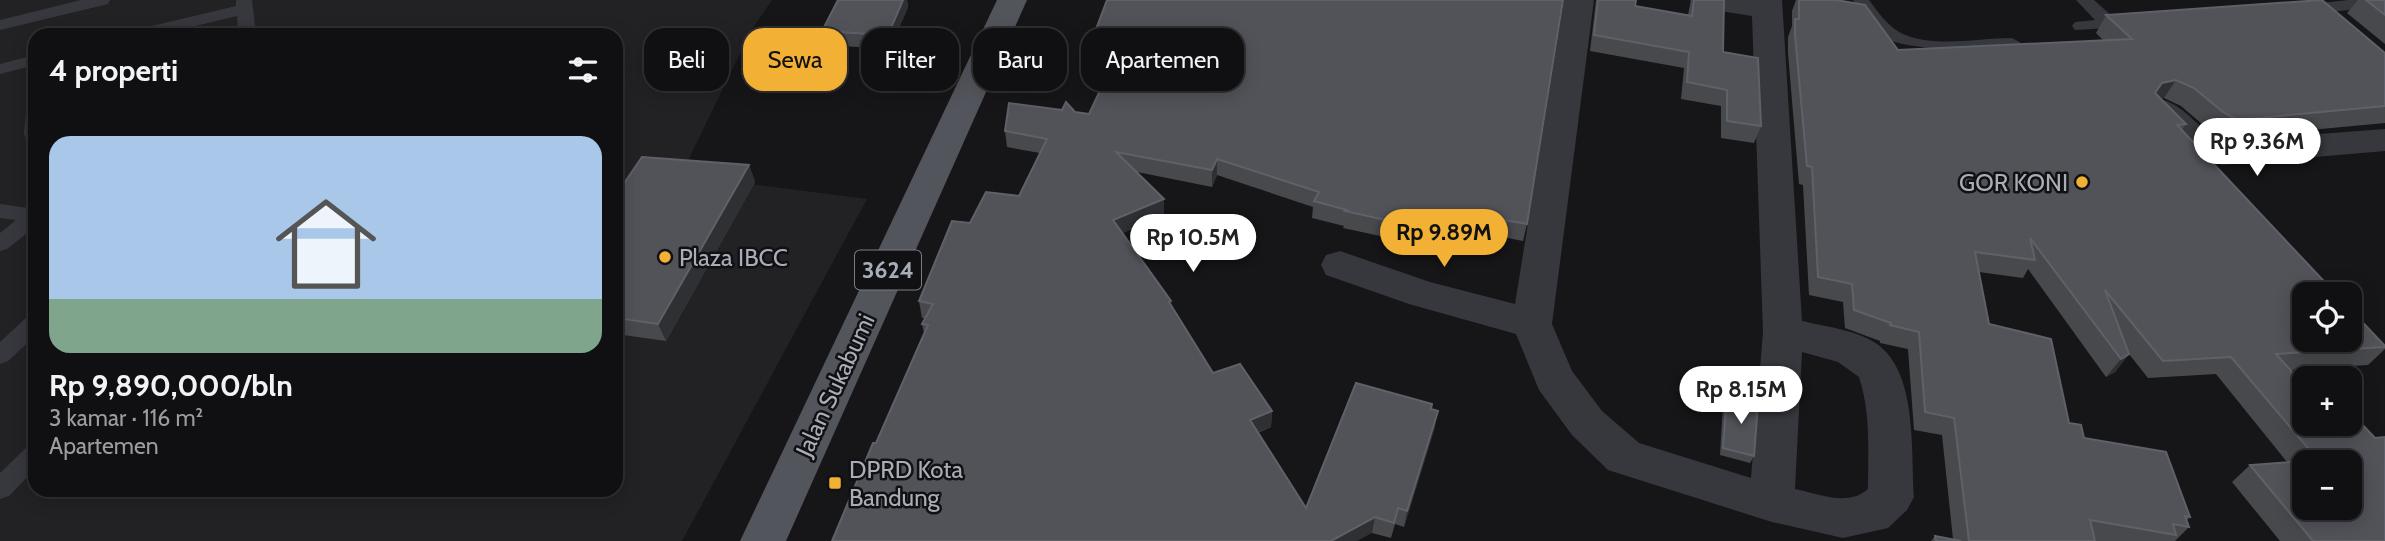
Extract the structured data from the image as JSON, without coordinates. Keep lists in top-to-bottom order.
{
  "streets": {
    "main road": ["3624", "Jalan Sukabumi"]
  },
  "places": {
    "other": ["GOR KONI", "Plaza IBCC"],
    "transit": ["DPRD Kota Bandung"]
  },
  "page": {
    "chip": [
      "Beli",
      "Sewa",
      "Filter",
      "Baru",
      "Apartemen"
    ],
    "heading": "4 properti",
    "list": [
      {
        "name": "Rp 9,890,000/bln",
        "note": "3 kamar · 116 m² · Apartemen"
      }
    ],
    "price": [
      "Rp 9.36M",
      "Rp 9.89M",
      "Rp 10.5M",
      "Rp 8.15M"
    ],
    "map_buttons": ["+", "−"]
  }
}
